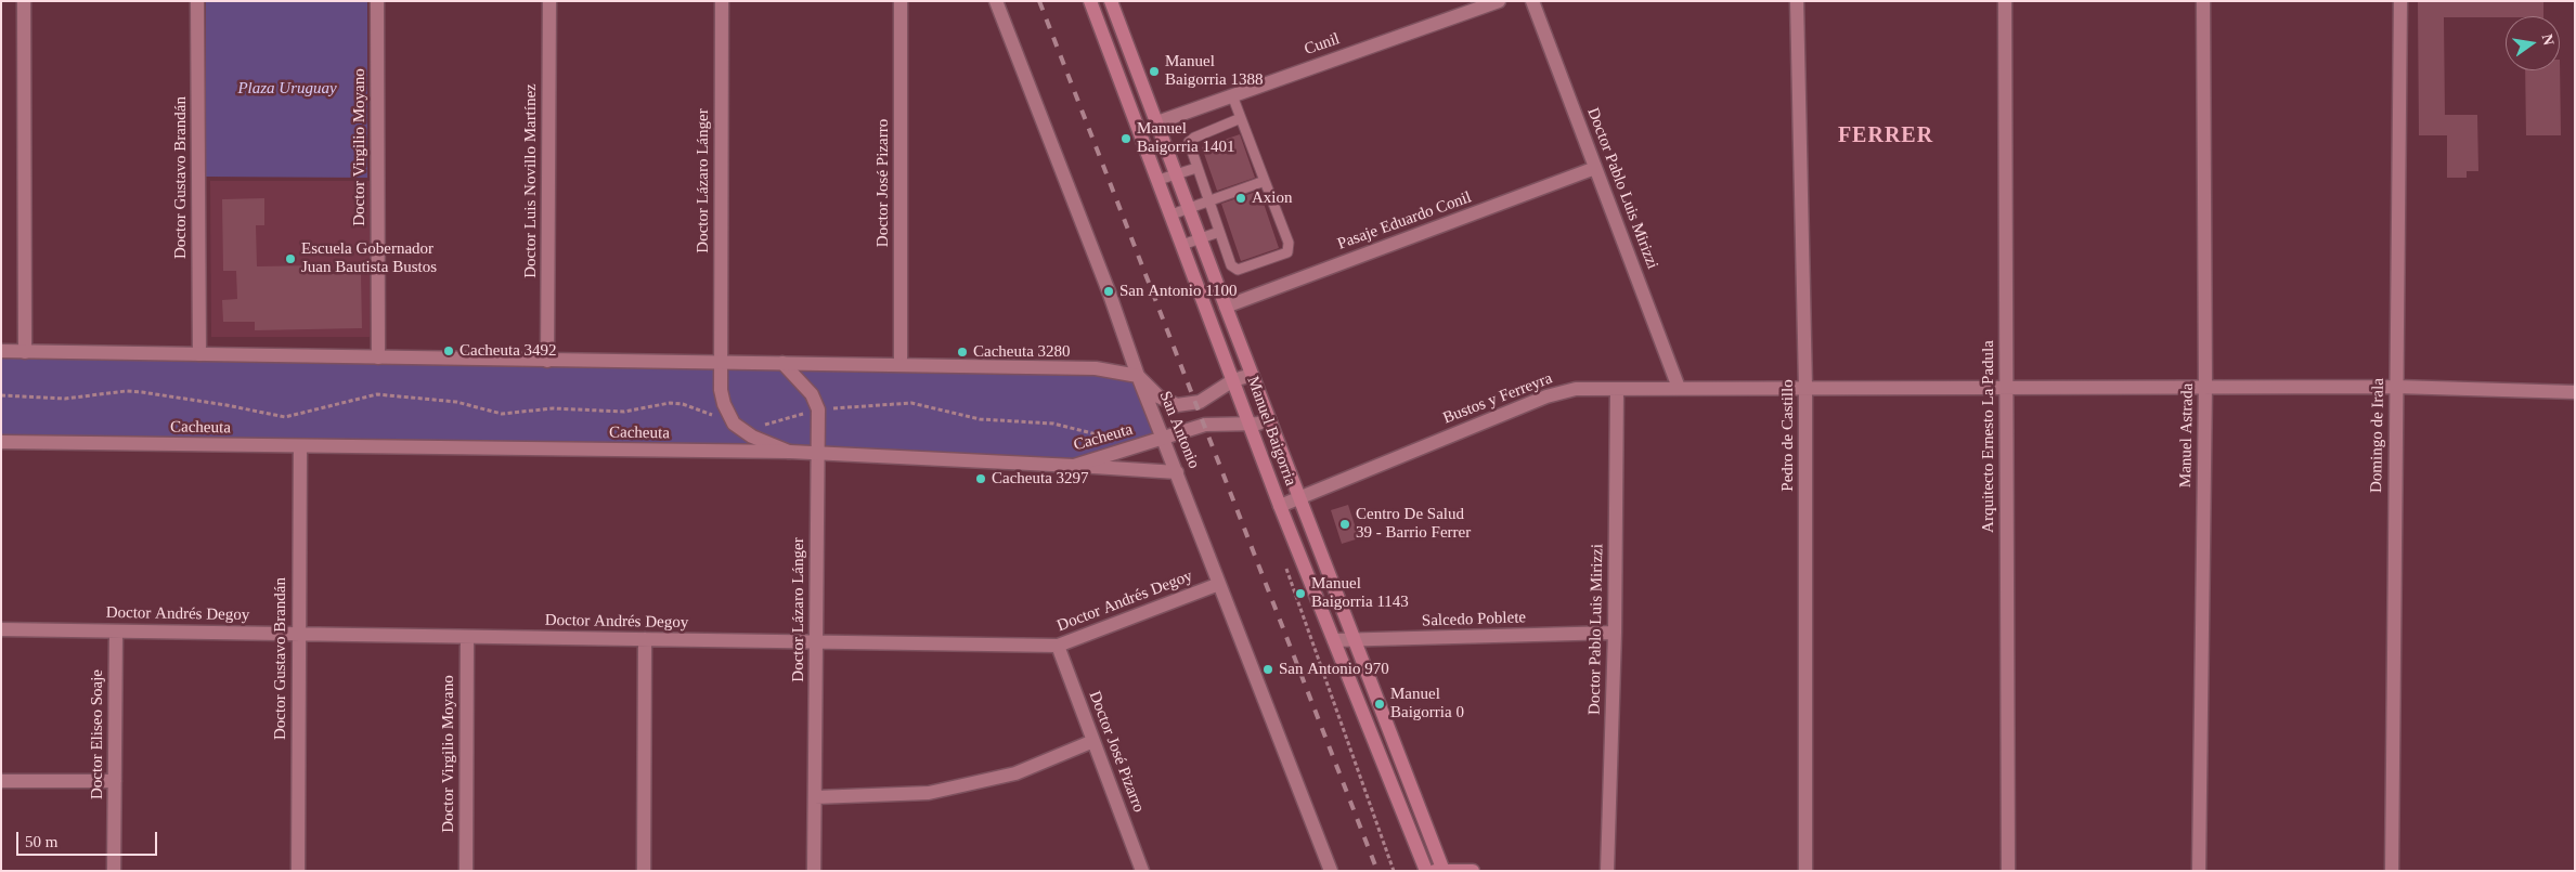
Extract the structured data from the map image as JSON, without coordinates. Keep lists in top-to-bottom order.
{
  "streets": {
    "main road": ["Manuel Baigorria"],
    "street": [
      "Cunil",
      "Doctor Virgilio Moyano",
      "Doctor Gustavo Brandán",
      "Doctor Luis Novillo Martínez",
      "Doctor Lázaro Lánger",
      "Doctor José Pizarro",
      "Doctor Pablo Luis Mirizzi",
      "Pasaje Eduardo Conil",
      "Bustos y Ferreyra",
      "Cacheuta",
      "San Antonio",
      "Pedro de Castillo",
      "Manuel Astrada",
      "Domingo de Irala",
      "Arquitecto Ernesto La Padula",
      "Doctor Andrés Degoy",
      "Salcedo Poblete",
      "Doctor Eliseo Soaje"
    ]
  },
  "crossings": [
    ["Cunil", "Manuel Baigorria"],
    ["Doctor Virgilio Moyano", "Doctor Andrés Degoy"],
    ["Doctor Gustavo Brandán", "Cacheuta"],
    ["Doctor Gustavo Brandán", "Doctor Andrés Degoy"],
    ["Doctor Lázaro Lánger", "Cacheuta"],
    ["Doctor Lázaro Lánger", "Doctor Andrés Degoy"],
    ["Doctor José Pizarro", "Doctor Andrés Degoy"],
    ["Doctor Pablo Luis Mirizzi", "Pasaje Eduardo Conil"],
    ["Doctor Pablo Luis Mirizzi", "Bustos y Ferreyra"],
    ["Doctor Pablo Luis Mirizzi", "Salcedo Poblete"],
    ["Pasaje Eduardo Conil", "Manuel Baigorria"],
    ["Bustos y Ferreyra", "Manuel Baigorria"],
    ["Bustos y Ferreyra", "Pedro de Castillo"],
    ["Bustos y Ferreyra", "Manuel Astrada"],
    ["Bustos y Ferreyra", "Domingo de Irala"],
    ["Bustos y Ferreyra", "Arquitecto Ernesto La Padula"],
    ["Cacheuta", "San Antonio"],
    ["Cacheuta", "Manuel Baigorria"],
    ["San Antonio", "Doctor Andrés Degoy"],
    ["Manuel Baigorria", "Salcedo Poblete"],
    ["Doctor Andrés Degoy", "Doctor Eliseo Soaje"]
  ],
  "districts": ["FERRER"],
  "parks": ["Plaza Uruguay"],
  "places": [
    "Manuel Baigorria 1388",
    "Manuel Baigorria 1401",
    "Axion",
    "Escuela Gobernador Juan Bautista Bustos",
    "San Antonio 1100",
    "Cacheuta 3492",
    "Cacheuta 3280",
    "Cacheuta 3297",
    "Centro De Salud 39 - Barrio Ferrer",
    "Manuel Baigorria 1143",
    "San Antonio 970",
    "Manuel Baigorria 0"
  ],
  "scale_bar": "50 m",
  "north": "right"
}
